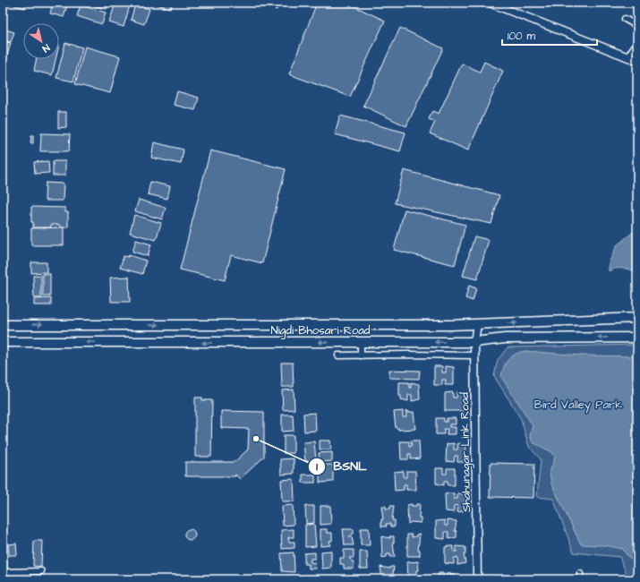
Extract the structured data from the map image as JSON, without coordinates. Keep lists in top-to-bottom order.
{
  "streets": {
    "main road": ["Nigdi Bhosari Road"],
    "street": ["Shahunagar Link Road"]
  },
  "crossings": [
    ["Nigdi Bhosari Road", "Shahunagar Link Road"]
  ],
  "parks": ["Bird Valley Park"],
  "places": ["BSNL"],
  "scale_bar": "100 m",
  "north": "bottom right"
}
